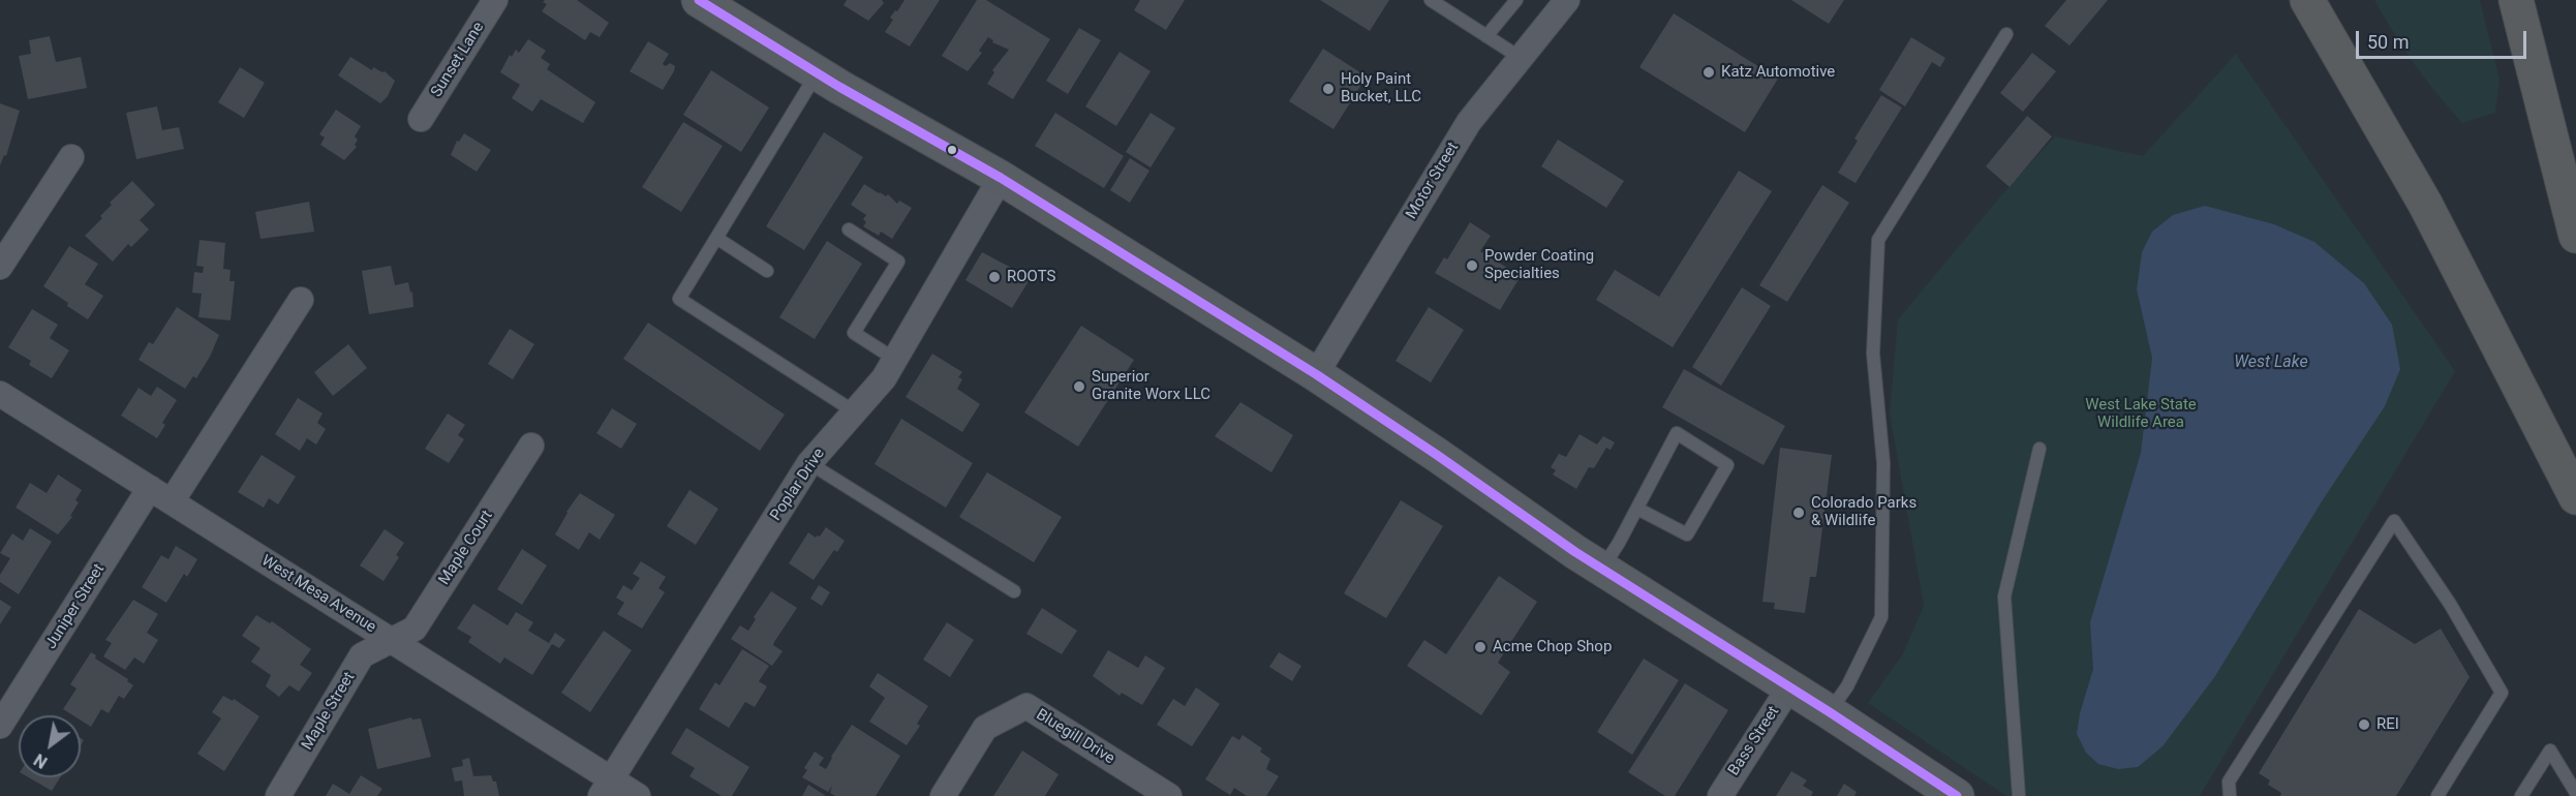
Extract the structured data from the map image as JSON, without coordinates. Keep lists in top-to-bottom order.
{
  "streets": {
    "street": [
      "Sunset Lane",
      "Motor Street",
      "Poplar Drive",
      "Maple Court",
      "West Mesa Avenue",
      "Juniper Street",
      "Maple Street",
      "Bluegill Drive",
      "Bass Street"
    ]
  },
  "crossings": [
    ["Poplar Drive", "West Mesa Avenue"],
    ["Maple Court", "West Mesa Avenue"],
    ["Maple Court", "Maple Street"],
    ["West Mesa Avenue", "Juniper Street"],
    ["West Mesa Avenue", "Maple Street"]
  ],
  "water": ["West Lake"],
  "parks": ["West Lake State Wildlife Area"],
  "places": [
    "Katz Automotive",
    "Holy Paint Bucket, LLC",
    "Powder Coating Specialties",
    "ROOTS",
    "Superior Granite Worx LLC",
    "Colorado Parks & Wildlife",
    "Acme Chop Shop",
    "REI"
  ],
  "scale_bar": "50 m",
  "north": "bottom left"
}
